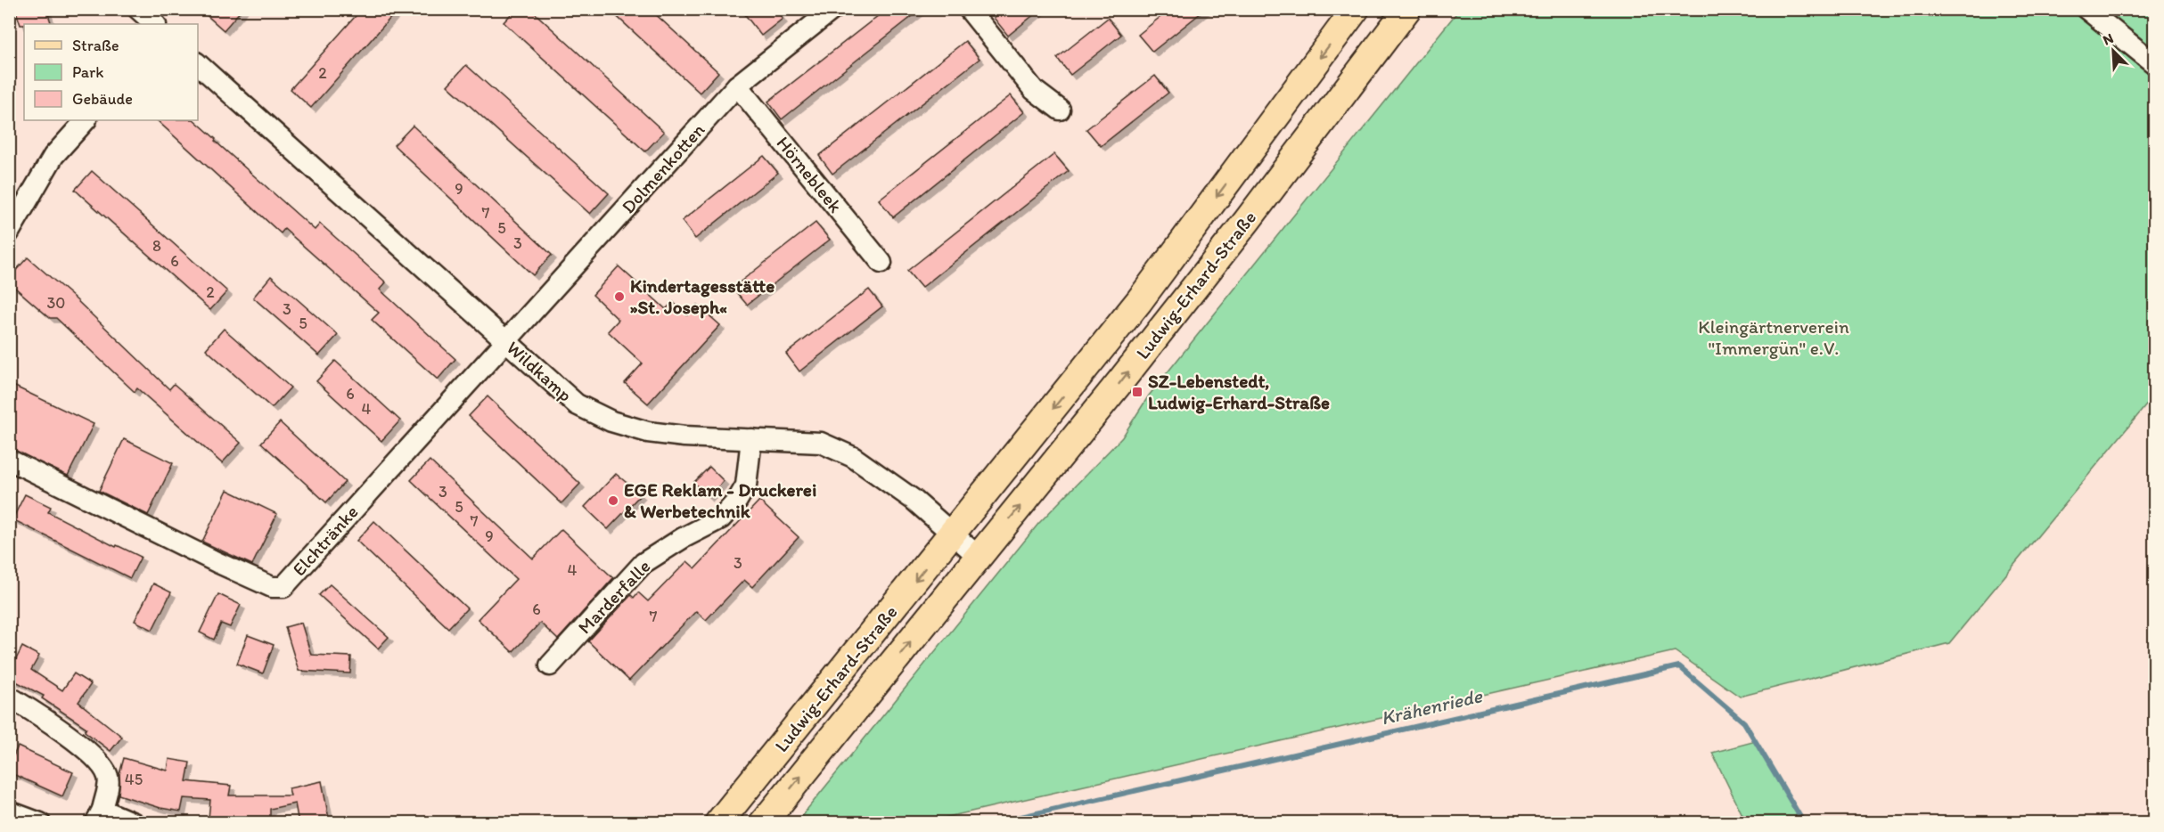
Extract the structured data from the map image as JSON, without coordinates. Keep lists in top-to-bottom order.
{
  "streets": {
    "main road": ["Ludwig-Erhard-Straße"],
    "street": [
      "Dolmenkotten",
      "Hörnebleek",
      "Wildkamp",
      "Elchtränke",
      "Marderfalle"
    ]
  },
  "crossings": [
    ["Dolmenkotten", "Hörnebleek"],
    ["Dolmenkotten", "Wildkamp"],
    ["Dolmenkotten", "Elchtränke"],
    ["Ludwig-Erhard-Straße", "Wildkamp"],
    ["Wildkamp", "Elchtränke"],
    ["Wildkamp", "Marderfalle"]
  ],
  "water": ["Krähenriede"],
  "parks": ["Kleingärtnerverein \"Immergün\" e.V."],
  "places": {
    "other": ["Kindertagesstätte »St. Joseph«", "EGE Reklam - Druckerei & Werbetechnik"],
    "transit": ["SZ-Lebenstedt, Ludwig-Erhard-Straße"]
  },
  "house_numbers": [
    "2",
    "9",
    "7",
    "5",
    "3",
    "8",
    "6",
    "2",
    "30",
    "3",
    "5",
    "6",
    "4",
    "3",
    "5",
    "7",
    "9",
    "3",
    "4",
    "6",
    "7",
    "45"
  ],
  "legend": ["Straße", "Park", "Gebäude"],
  "north": "top left"
}
